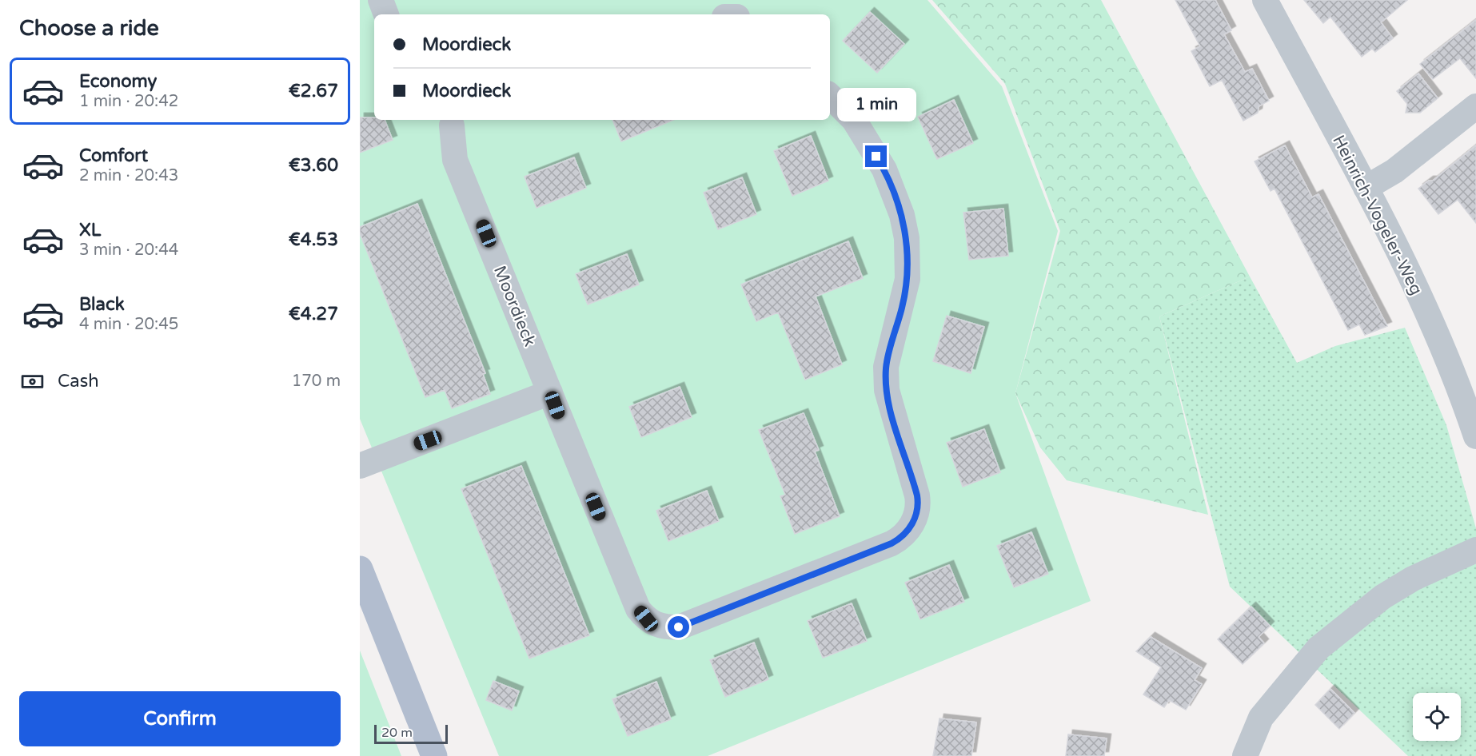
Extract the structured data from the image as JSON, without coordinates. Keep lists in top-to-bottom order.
{
  "streets": {
    "street": ["Heinrich-Vogeler-Weg", "Moordieck"]
  },
  "scale_bar": "20 m",
  "page": {
    "heading": "Choose a ride",
    "banner": ["Moordieck", "Moordieck"],
    "list": [
      {
        "name": "Economy",
        "note": "1 min · 20:42",
        "value": "€2.67"
      },
      {
        "name": "Comfort",
        "note": "2 min · 20:43",
        "value": "€3.60"
      },
      {
        "name": "XL",
        "note": "3 min · 20:44",
        "value": "€4.53"
      },
      {
        "name": "Black",
        "note": "4 min · 20:45",
        "value": "€4.27"
      }
    ],
    "bubble": "1 min",
    "pay": ["Cash", "170 m"],
    "buttons": "Confirm",
    "scale": "20 m"
  }
}
